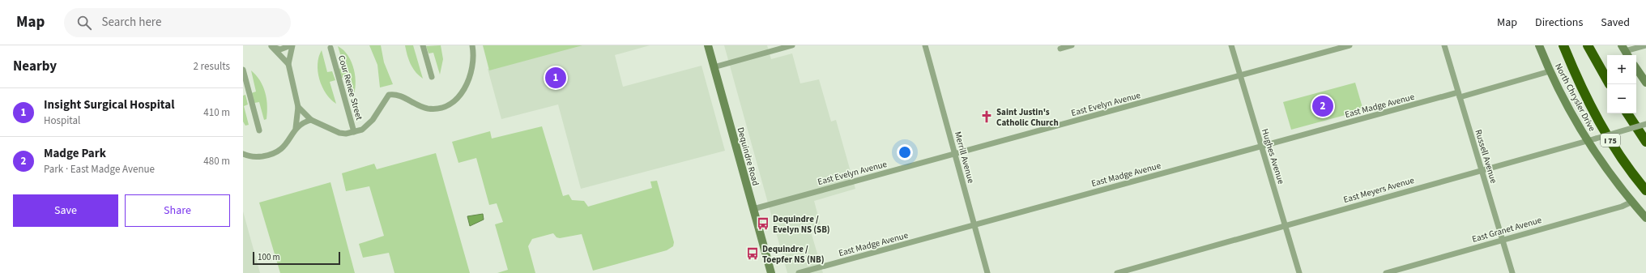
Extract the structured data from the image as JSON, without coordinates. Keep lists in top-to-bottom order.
{
  "streets": {
    "highway": ["I 75"],
    "main road": ["North Chrysler Drive", "Dequindre Road"],
    "street": [
      "Cour Renee Street",
      "East Evelyn Avenue",
      "East Madge Avenue",
      "Hughes Avenue",
      "Russell Avenue",
      "Merrill Avenue",
      "East Meyers Avenue",
      "East Granet Avenue"
    ]
  },
  "crossings": [
    ["North Chrysler Drive", "East Madge Avenue"],
    ["North Chrysler Drive", "East Meyers Avenue"],
    ["North Chrysler Drive", "East Granet Avenue"],
    ["East Evelyn Avenue", "Dequindre Road"],
    ["East Evelyn Avenue", "Hughes Avenue"],
    ["East Evelyn Avenue", "Merrill Avenue"],
    ["East Madge Avenue", "Hughes Avenue"],
    ["East Madge Avenue", "Russell Avenue"],
    ["East Madge Avenue", "Merrill Avenue"],
    ["Hughes Avenue", "East Meyers Avenue"],
    ["Russell Avenue", "East Meyers Avenue"],
    ["Russell Avenue", "East Granet Avenue"]
  ],
  "places": {
    "church": ["Saint Justin's Catholic Church"],
    "bus stop": ["Dequindre / Evelyn NS (SB)", "Dequindre / Toepfer NS (NB)"]
  },
  "scale_bar": "100 m",
  "page": {
    "header": "Map",
    "search": "Search here",
    "nav": ["Map", "Directions", "Saved"],
    "heading": ["Nearby", "2 results"],
    "map_buttons": ["+", "−"],
    "pins": ["1", "2"],
    "list": [
      {
        "mark": "1",
        "name": "Insight Surgical Hospital",
        "note": "Hospital",
        "value": "410 m"
      },
      {
        "mark": "2",
        "name": "Madge Park",
        "note": "Park · East Madge Avenue",
        "value": "480 m"
      }
    ],
    "buttons": ["Save", "Share"],
    "scale": "100 m"
  }
}
